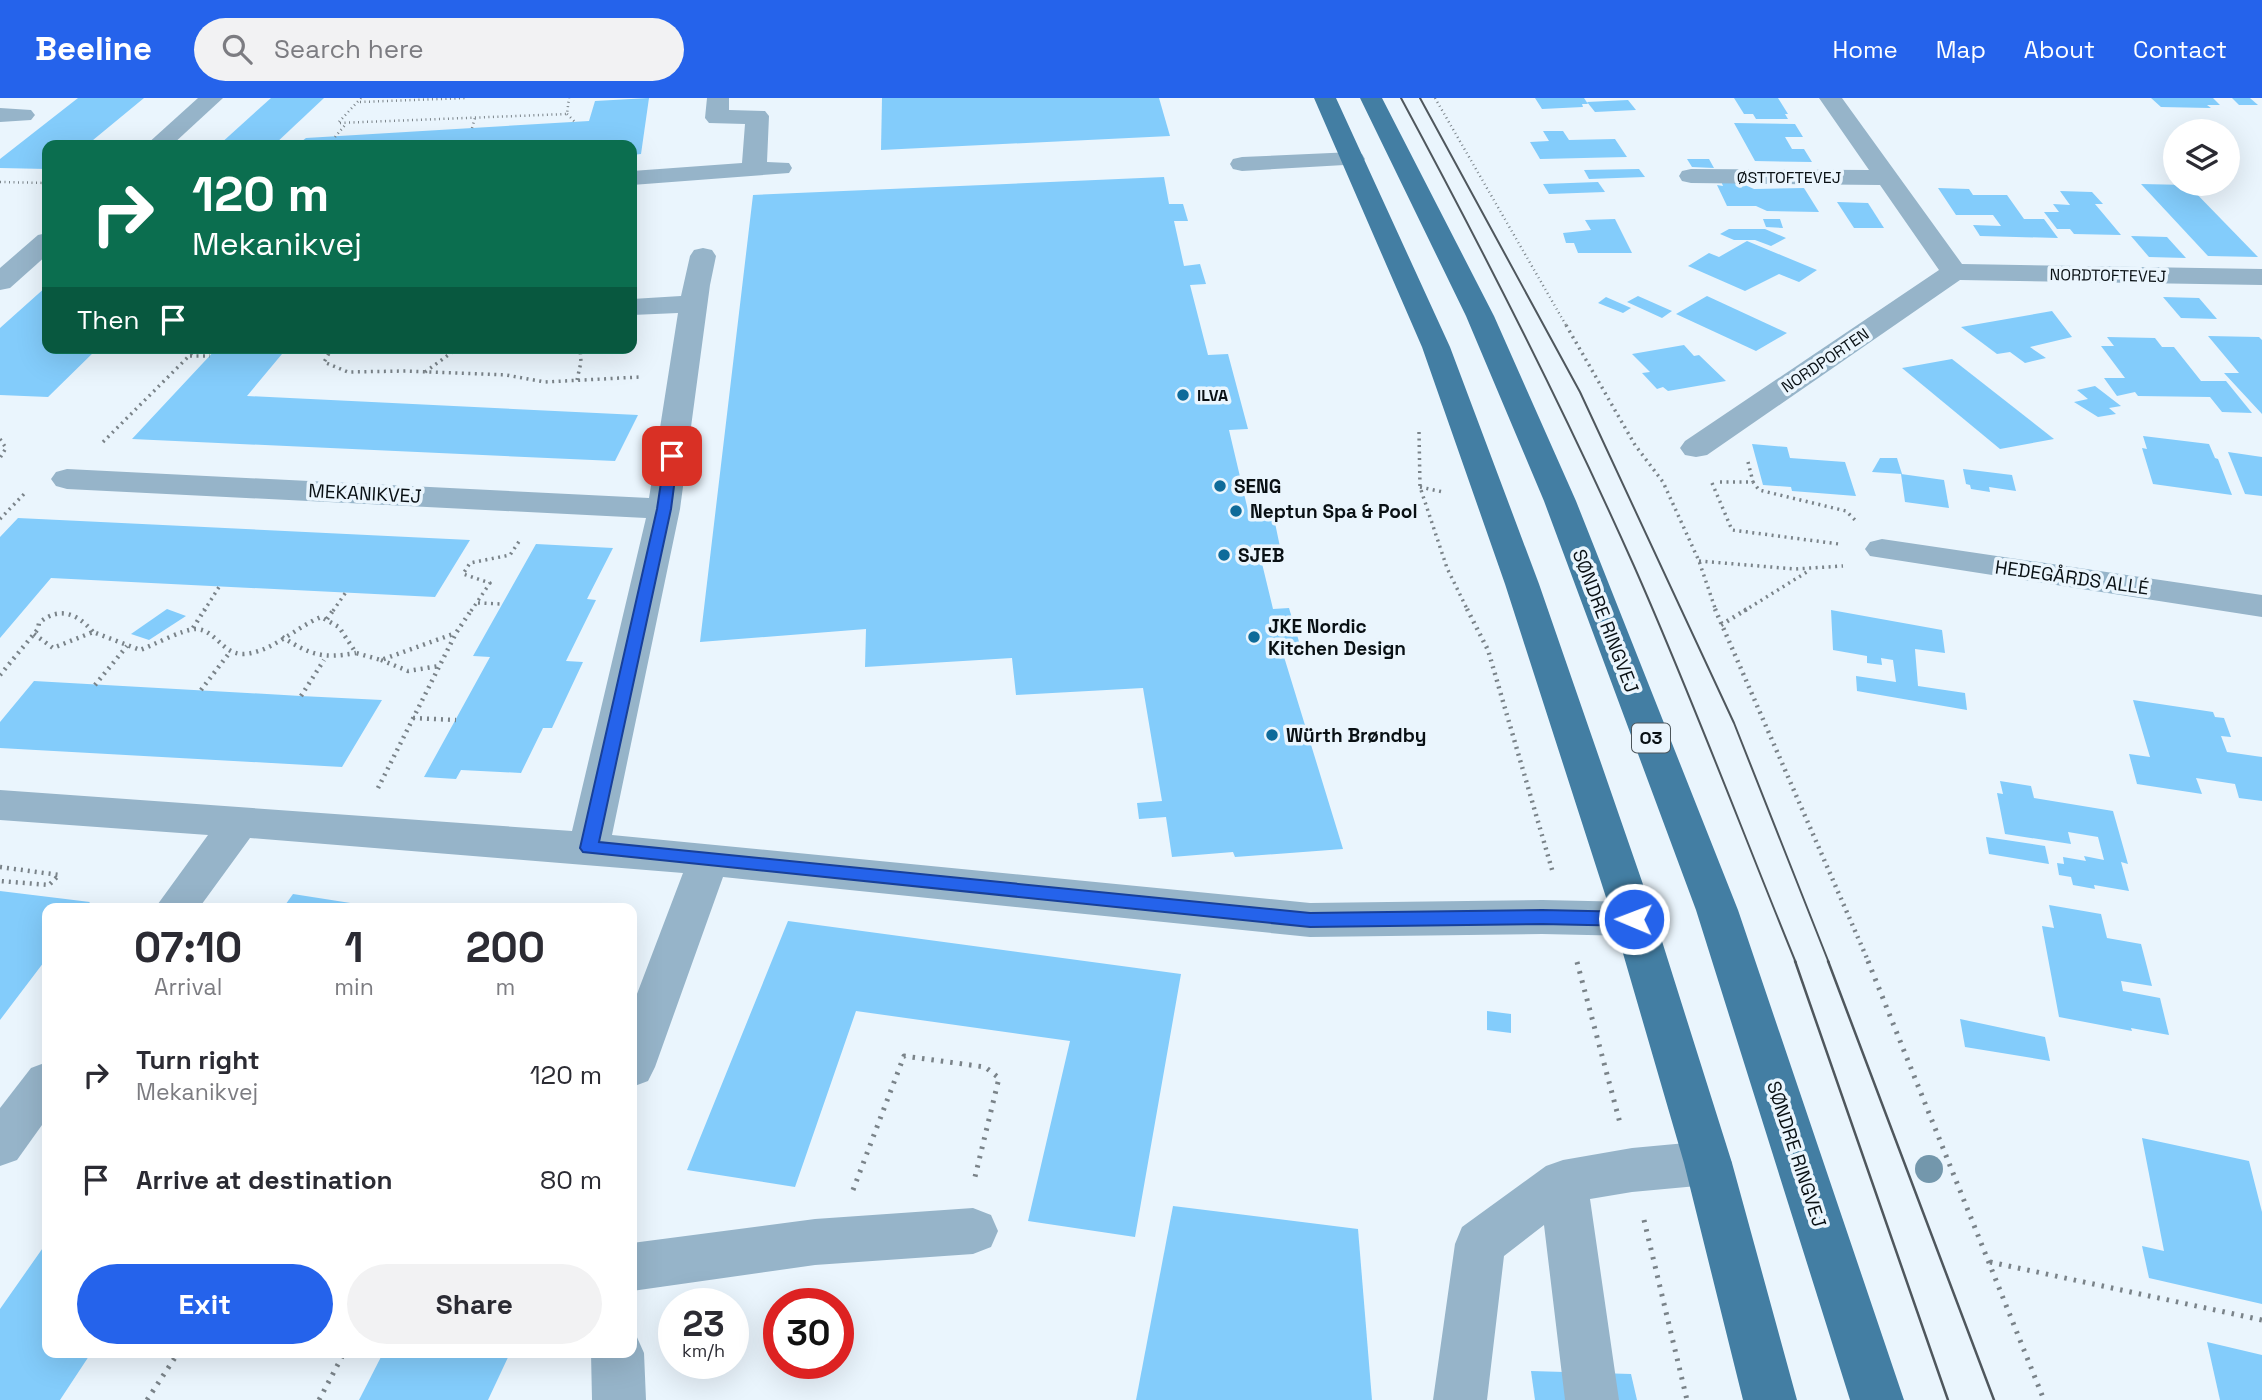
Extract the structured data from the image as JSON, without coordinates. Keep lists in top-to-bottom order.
{
  "streets": {
    "main road": ["SØNDRE RINGVEJ", "O3"],
    "street": [
      "ØSTTOFTEVEJ",
      "NORDTOFTEVEJ",
      "NORDPORTEN",
      "MEKANIKVEJ",
      "HEDEGÅRDS ALLÉ"
    ]
  },
  "crossings": [
    ["NORDTOFTEVEJ", "NORDPORTEN"]
  ],
  "places": [
    "ILVA",
    "SENG",
    "Neptun Spa & Pool",
    "SJEB",
    "JKE Nordic Kitchen Design",
    "Würth Brøndby"
  ],
  "page": {
    "header": "Beeline",
    "search": "Search here",
    "nav": [
      "Home",
      "Map",
      "About",
      "Contact"
    ],
    "turn": ["120 m", "Mekanikvej"],
    "then": "Then",
    "eta": [
      "07:10",
      "Arrival",
      "1",
      "min",
      "200",
      "m"
    ],
    "list": [
      {
        "name": "Turn right",
        "note": "Mekanikvej",
        "value": "120 m"
      },
      {
        "name": "Arrive at destination",
        "value": "80 m"
      }
    ],
    "buttons": ["Exit", "Share"],
    "speed": "23 km/h",
    "limit": "30"
  }
}
